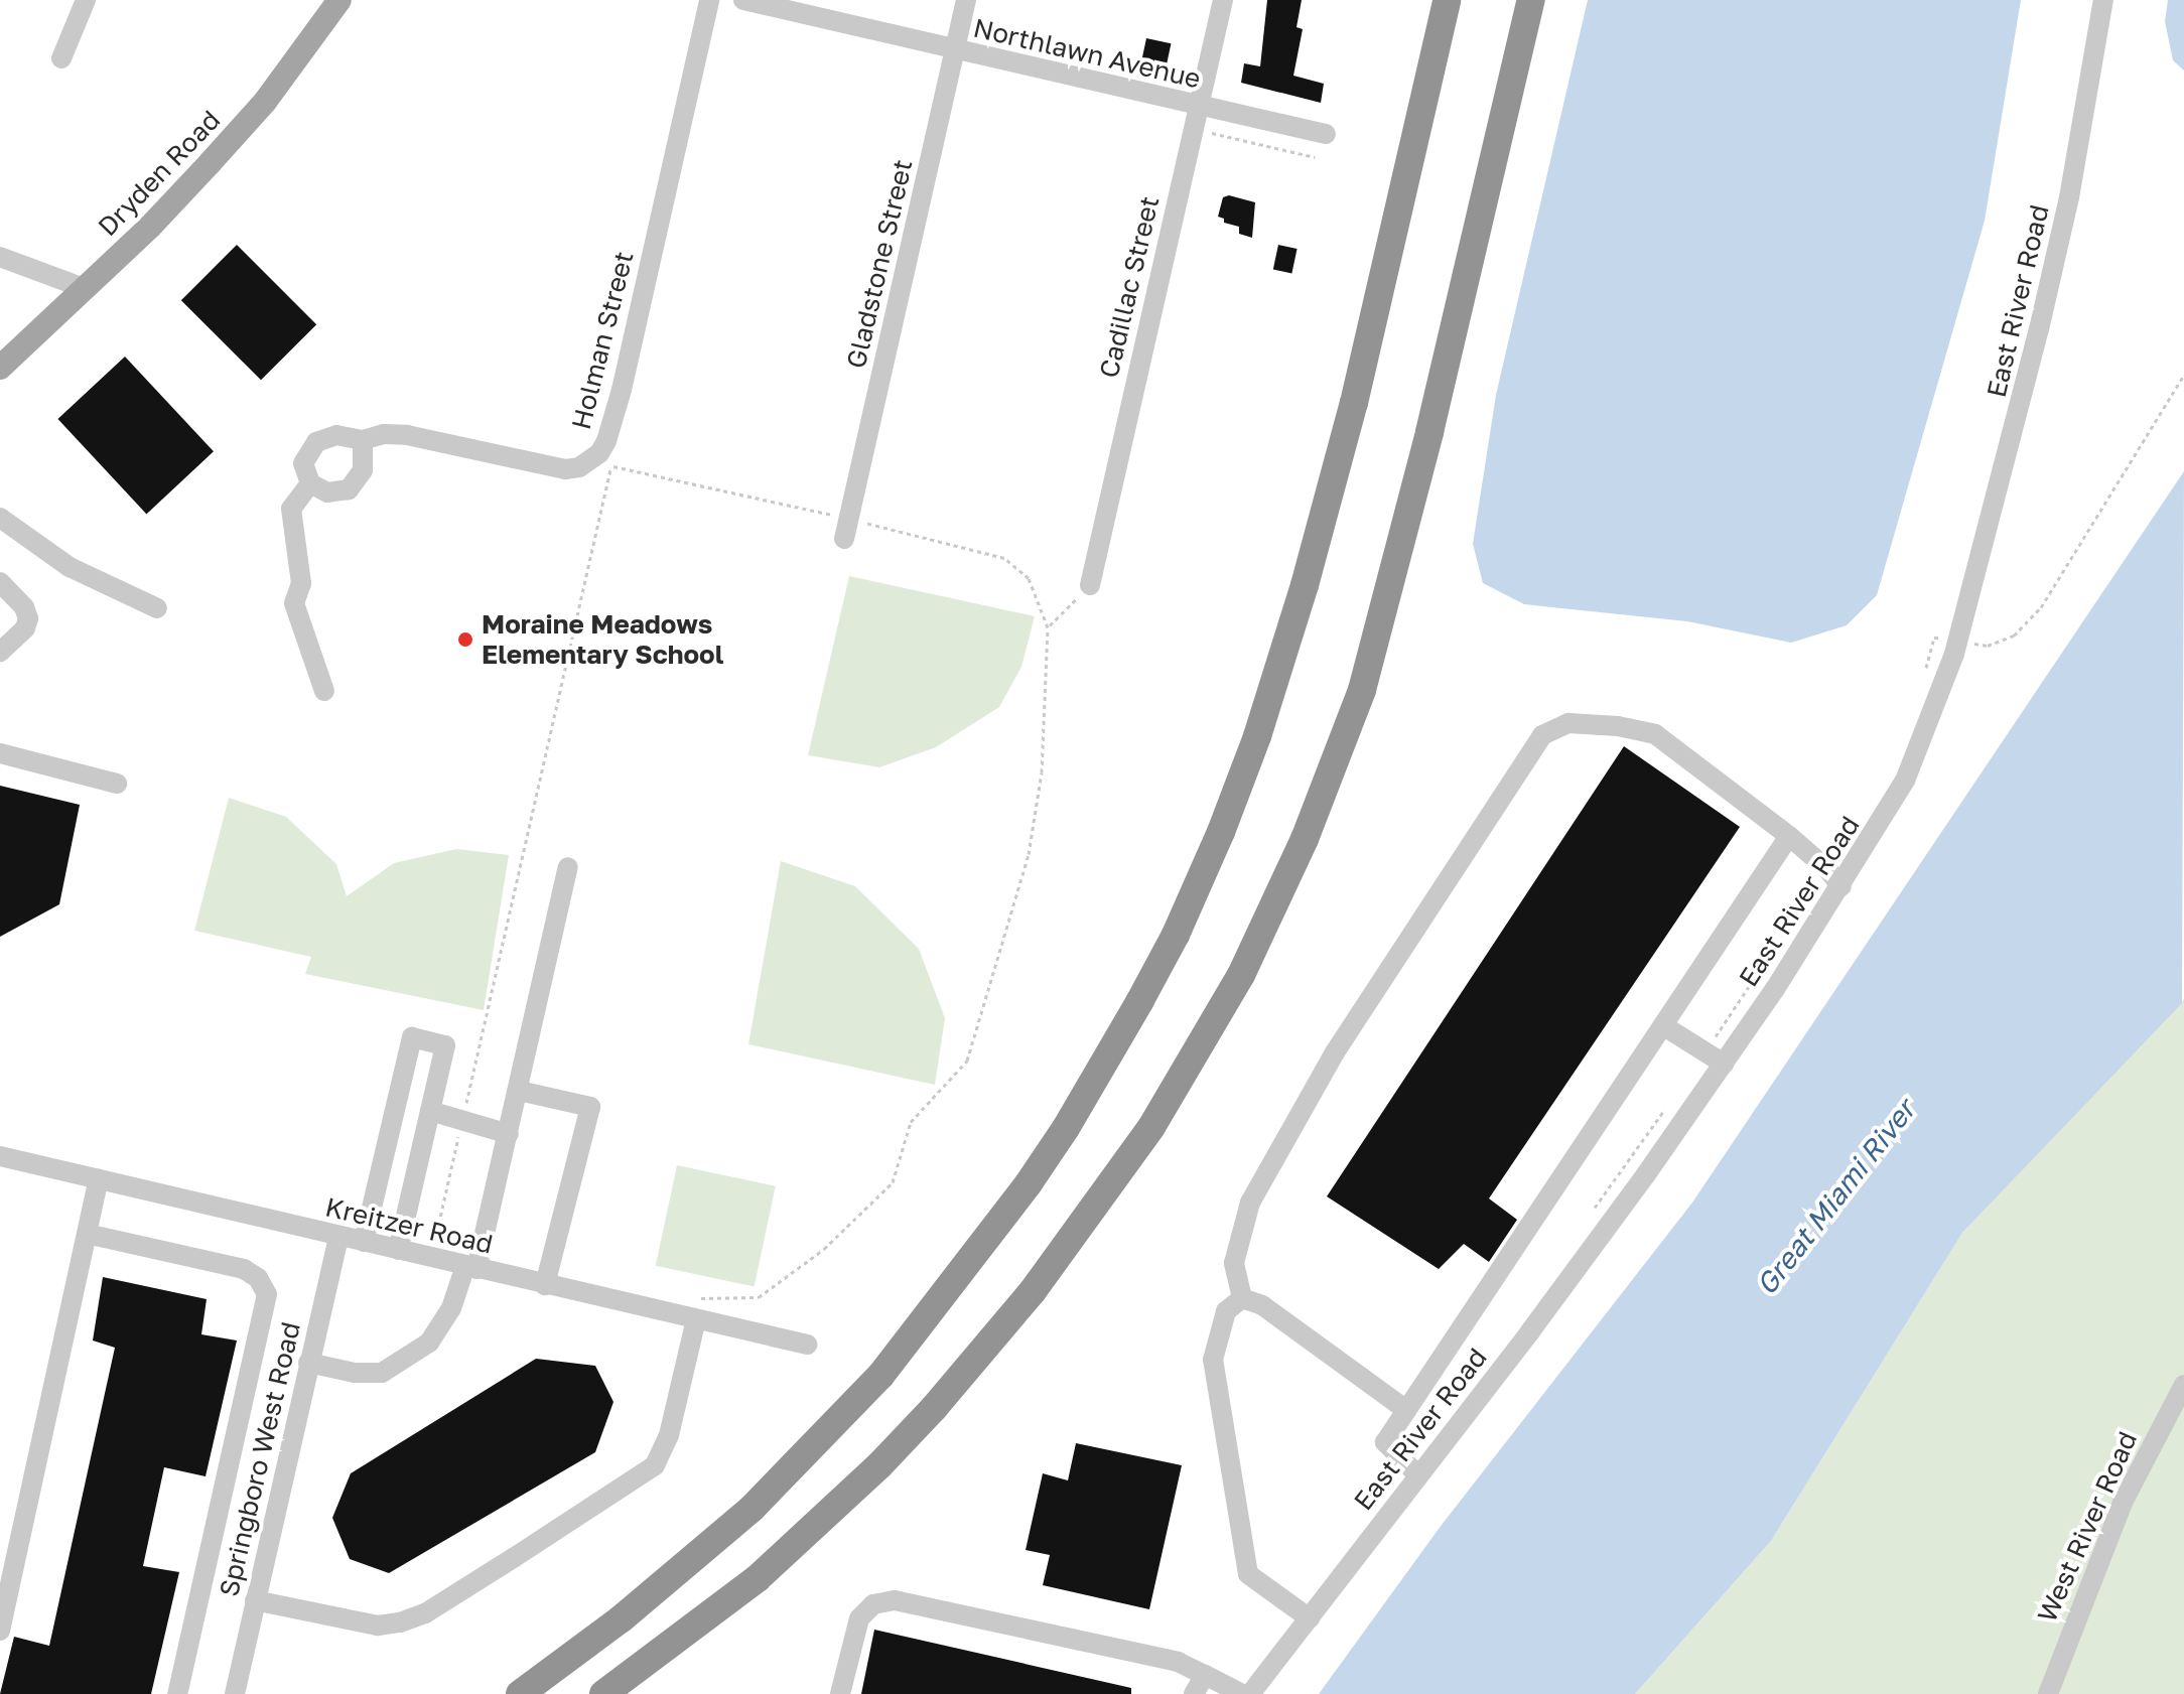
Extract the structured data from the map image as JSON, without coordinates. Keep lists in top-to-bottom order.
{
  "streets": {
    "main road": ["Dryden Road"],
    "street": [
      "Northlawn Avenue",
      "Gladstone Street",
      "Cadillac Street",
      "East River Road",
      "Holman Street",
      "Kreitzer Road",
      "Springboro West Road",
      "West River Road"
    ]
  },
  "crossings": [
    ["Northlawn Avenue", "Gladstone Street"],
    ["Northlawn Avenue", "Cadillac Street"],
    ["Kreitzer Road", "Springboro West Road"]
  ],
  "water": ["Great Miami River"],
  "places": ["Moraine Meadows Elementary School"]
}
